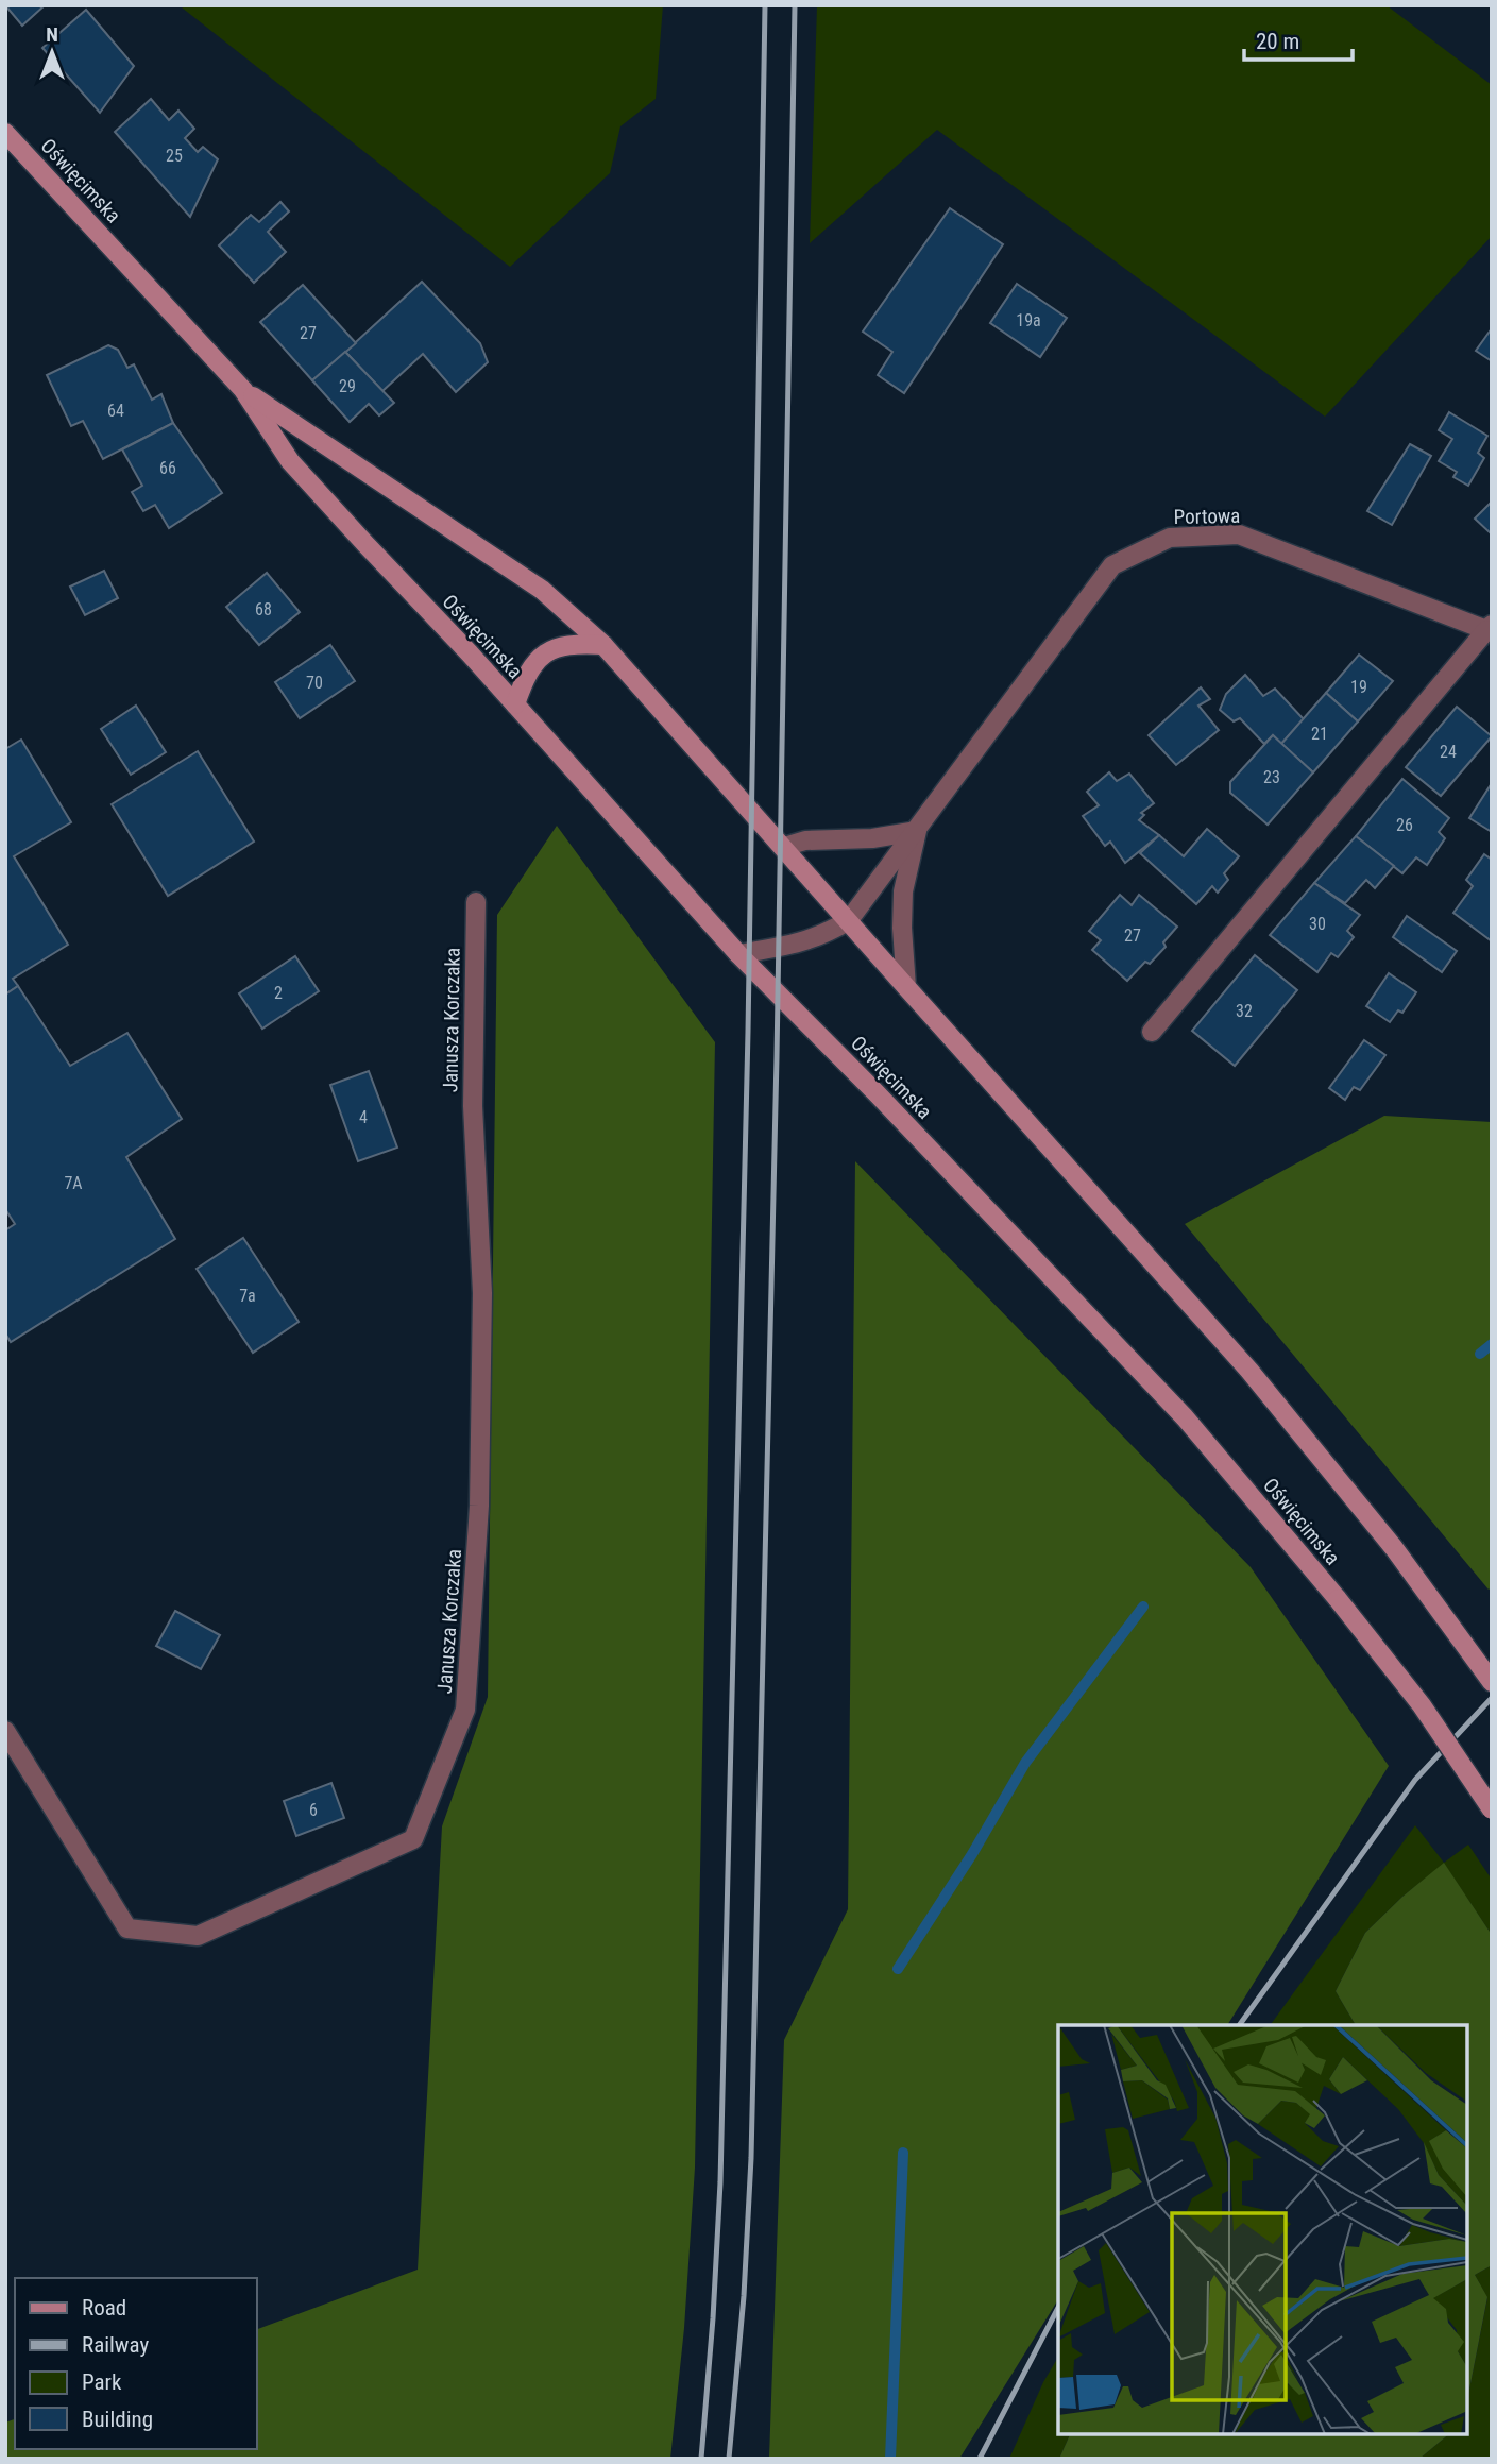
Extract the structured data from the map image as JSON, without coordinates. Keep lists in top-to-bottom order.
{
  "streets": {
    "main road": ["Oświęcimska"],
    "street": ["Portowa", "Janusza Korczaka"]
  },
  "crossings": [
    ["Oświęcimska", "Portowa"]
  ],
  "house_numbers": [
    "25",
    "19a",
    "27",
    "29",
    "64",
    "66",
    "68",
    "70",
    "19",
    "21",
    "24",
    "23",
    "26",
    "30",
    "27",
    "2",
    "32",
    "4",
    "7A",
    "7a",
    "6"
  ],
  "legend": [
    "Road",
    "Railway",
    "Park",
    "Building"
  ],
  "scale_bar": "20 m",
  "north": "top"
}
